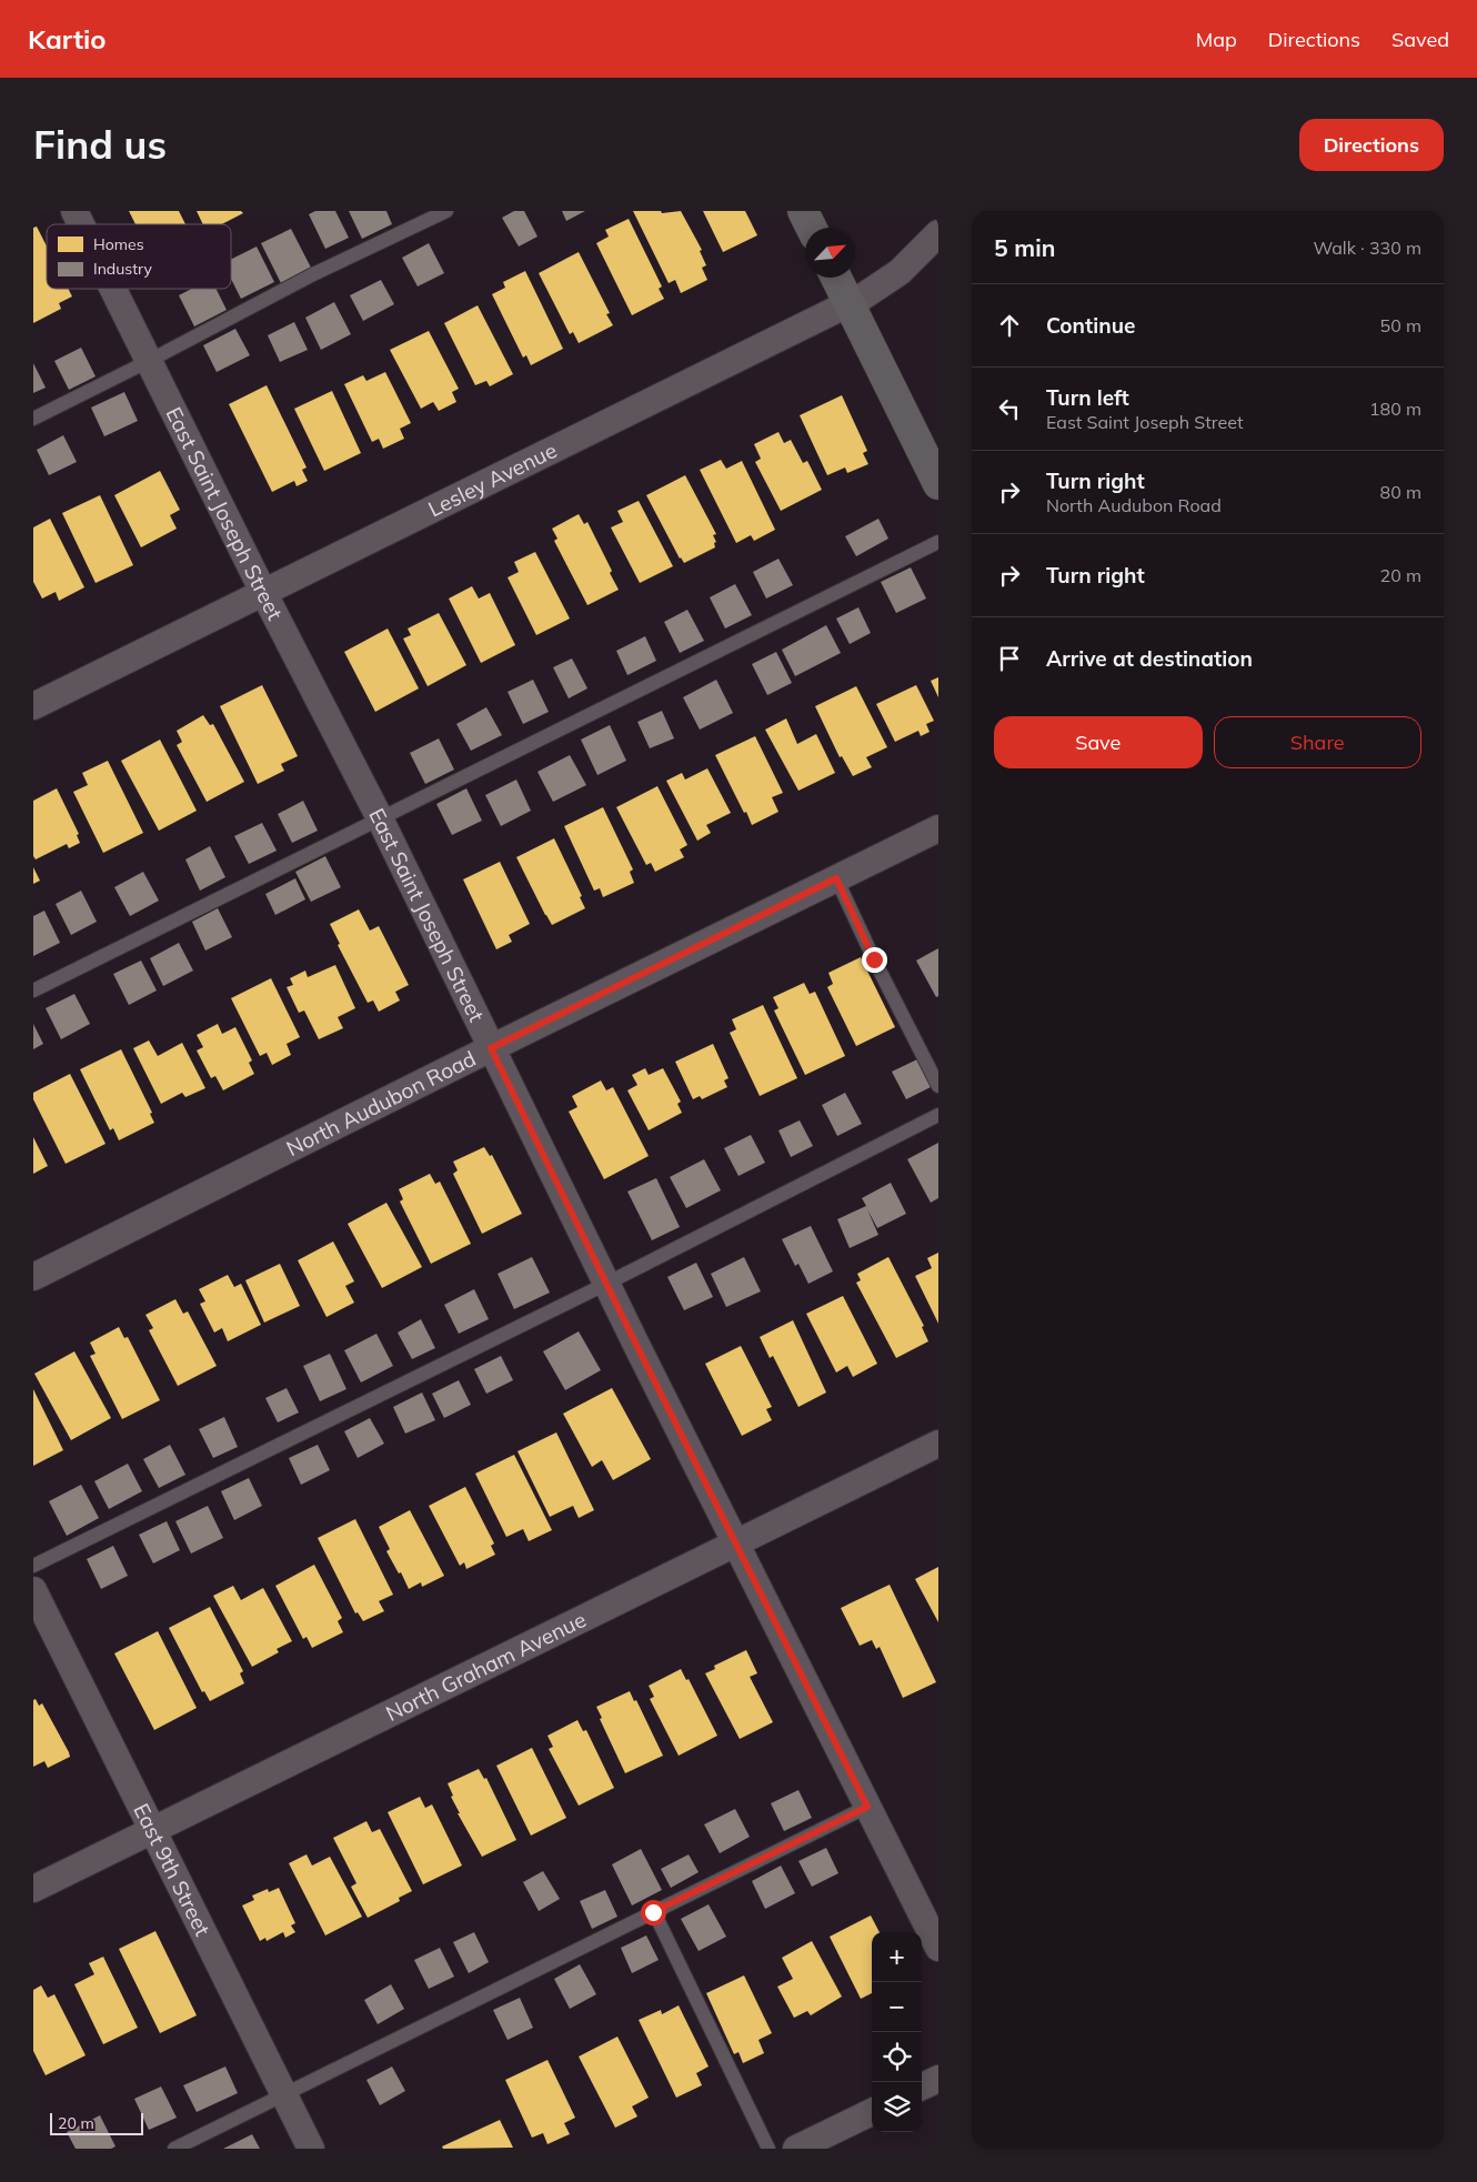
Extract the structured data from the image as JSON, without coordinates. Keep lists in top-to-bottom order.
{
  "streets": {
    "street": [
      "Lesley Avenue",
      "East Saint Joseph Street",
      "North Audubon Road",
      "North Graham Avenue",
      "East 9th Street"
    ]
  },
  "crossings": [
    ["Lesley Avenue", "East Saint Joseph Street"],
    ["East Saint Joseph Street", "North Audubon Road"],
    ["East Saint Joseph Street", "North Graham Avenue"],
    ["North Graham Avenue", "East 9th Street"]
  ],
  "legend": ["Homes", "Industry"],
  "scale_bar": "20 m",
  "north": "top right",
  "page": {
    "header": "Kartio",
    "nav": ["Map", "Directions", "Saved"],
    "buttons": [
      "Directions",
      ["Save", "Share"]
    ],
    "title": "Find us",
    "heading": ["5 min", "Walk · 330 m"],
    "list": [
      ["Continue", "50 m"],
      ["Turn left", "East Saint Joseph Street", "180 m"],
      ["Turn right", "North Audubon Road", "80 m"],
      ["Turn right", "20 m"],
      "Arrive at destination"
    ],
    "map_buttons": ["+", "−"],
    "scale": "20 m"
  }
}
